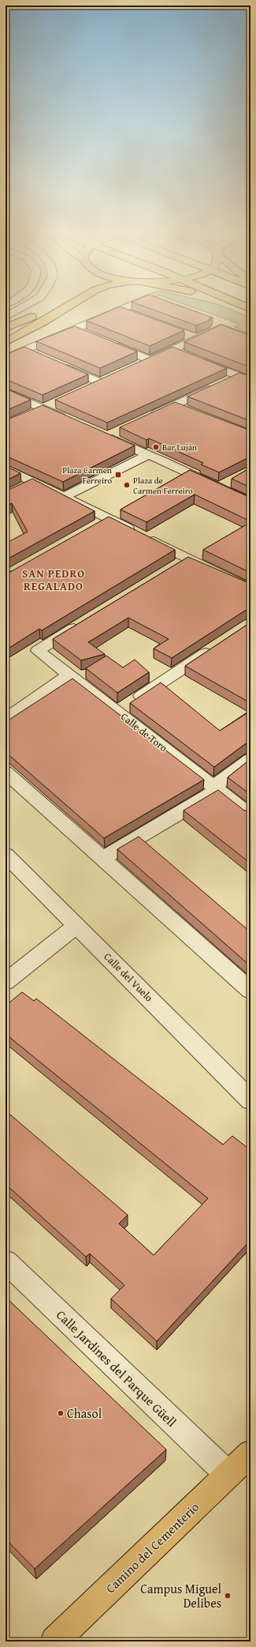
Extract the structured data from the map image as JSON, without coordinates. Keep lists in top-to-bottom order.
{
  "streets": {
    "main road": ["Camino del Cementerio"],
    "street": ["Calle de Toro", "Calle del Vuelo", "Calle Jardines del Parque Güell"]
  },
  "crossings": [
    ["Calle Jardines del Parque Güell", "Camino del Cementerio"]
  ],
  "districts": ["SAN PEDRO REGALADO"],
  "places": {
    "other": [
      "Bar Luján",
      "Plaza de Carmen Ferreiro",
      "Chasol",
      "Campus Miguel Delibes"
    ],
    "transit": ["Plaza Carmen Ferreiro"]
  }
}
